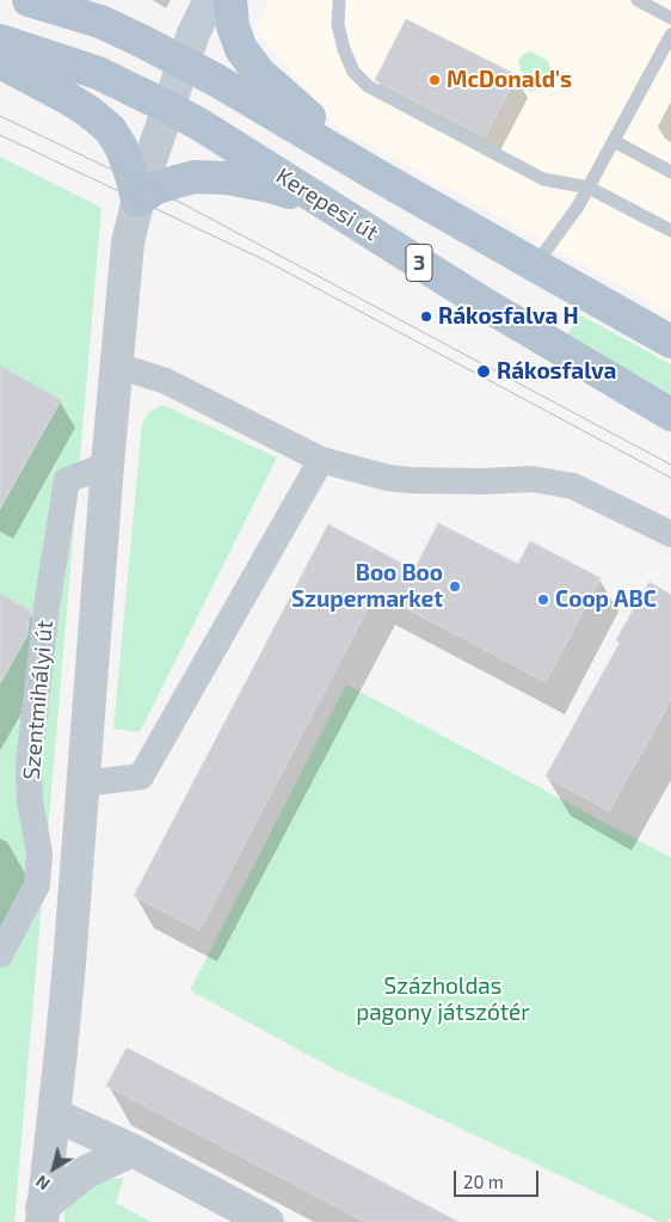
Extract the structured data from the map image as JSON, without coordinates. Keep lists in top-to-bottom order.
{
  "streets": {
    "main road": ["Kerepesi út", "3"],
    "street": ["Szentmihályi út"]
  },
  "parks": ["Százholdas pagony játszótér"],
  "places": [
    "McDonald's",
    "Rákosfalva H",
    "Rákosfalva",
    "Boo Boo Szupermarket",
    "Coop ABC"
  ],
  "scale_bar": "20 m",
  "north": "bottom left"
}
